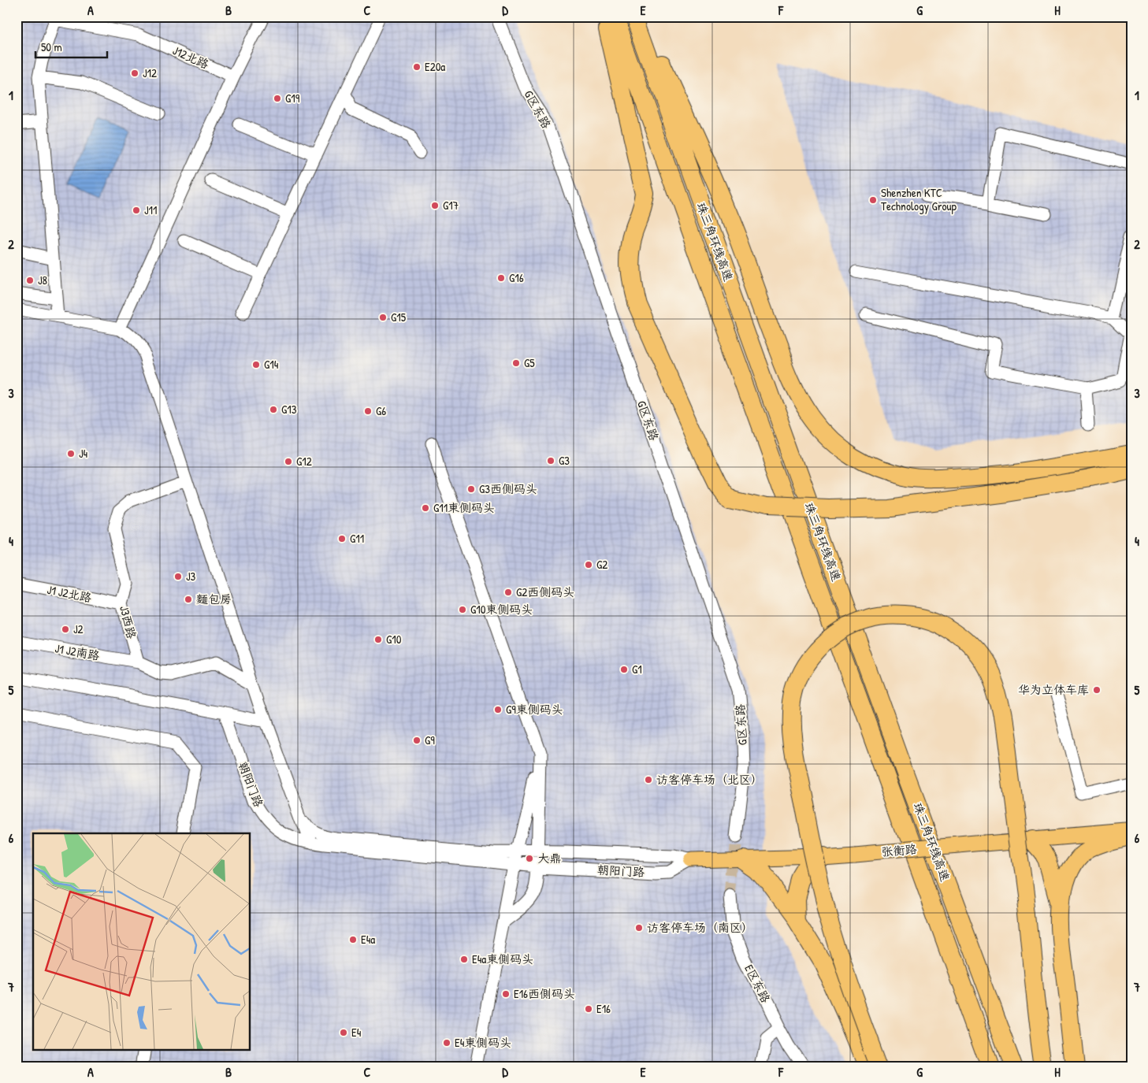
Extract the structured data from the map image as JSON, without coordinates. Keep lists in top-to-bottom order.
{
  "streets": {
    "highway": ["珠三角环线高速"],
    "main road": ["张衡路"],
    "street": [
      "J12北路",
      "G区东路",
      "J1 J2北路",
      "J3西路",
      "J1 J2南路",
      "朝阳门路",
      "E区东路"
    ]
  },
  "crossings": [
    ["J1 J2北路", "J3西路"],
    ["J3西路", "J1 J2南路"],
    ["朝阳门路", "张衡路"]
  ],
  "places": [
    "E20a",
    "J12",
    "G19",
    "Shenzhen KTC Technology Group",
    "G17",
    "J11",
    "G16",
    "J8",
    "G15",
    "G5",
    "G14",
    "G13",
    "G6",
    "J4",
    "G3",
    "G12",
    "G3西侧码头",
    "G11東侧码头",
    "G11",
    "G2",
    "J3",
    "G2西侧码头",
    "麵包房",
    "G10東侧码头",
    "J2",
    "G10",
    "G1",
    "华为立体车库",
    "G9東侧码头",
    "G9",
    "访客停车场（北区）",
    "大鼎",
    "访客停车场（南区）",
    "E4a",
    "E4a東側码头",
    "E16西側码头",
    "E16",
    "E4",
    "E4東側码头"
  ],
  "scale_bar": "50 m",
  "grid": {
    "columns": [
      "A",
      "B",
      "C",
      "D",
      "E",
      "F",
      "G",
      "H"
    ],
    "rows": [
      "1",
      "2",
      "3",
      "4",
      "5",
      "6",
      "7"
    ]
  }
}
